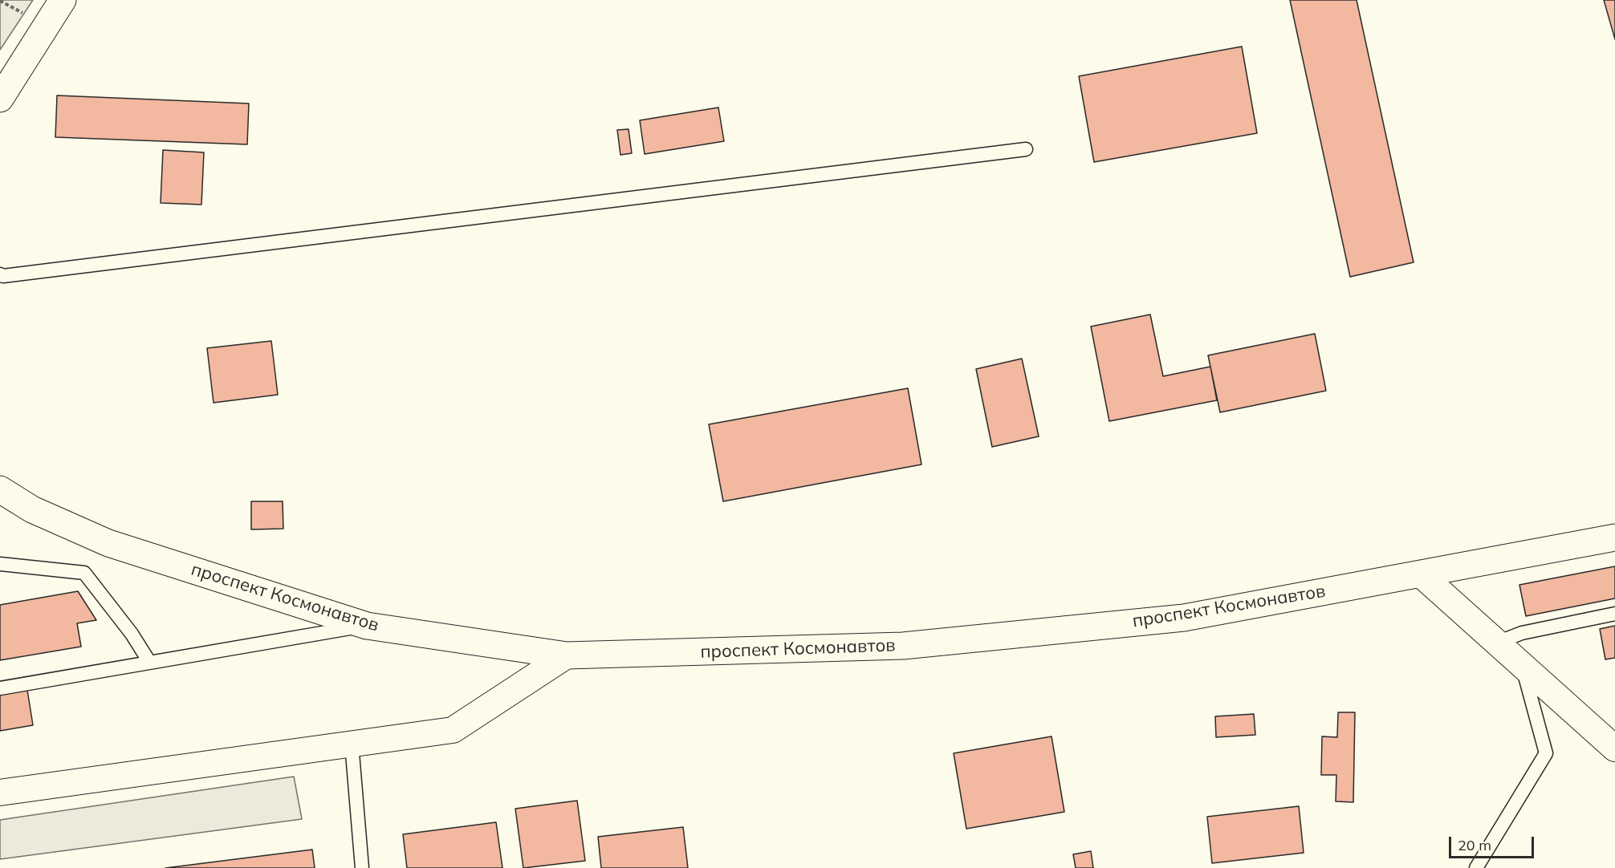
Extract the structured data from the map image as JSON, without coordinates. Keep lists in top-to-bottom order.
{
  "streets": {
    "street": ["проспект Космонавтов"]
  },
  "scale_bar": "20 m"
}
